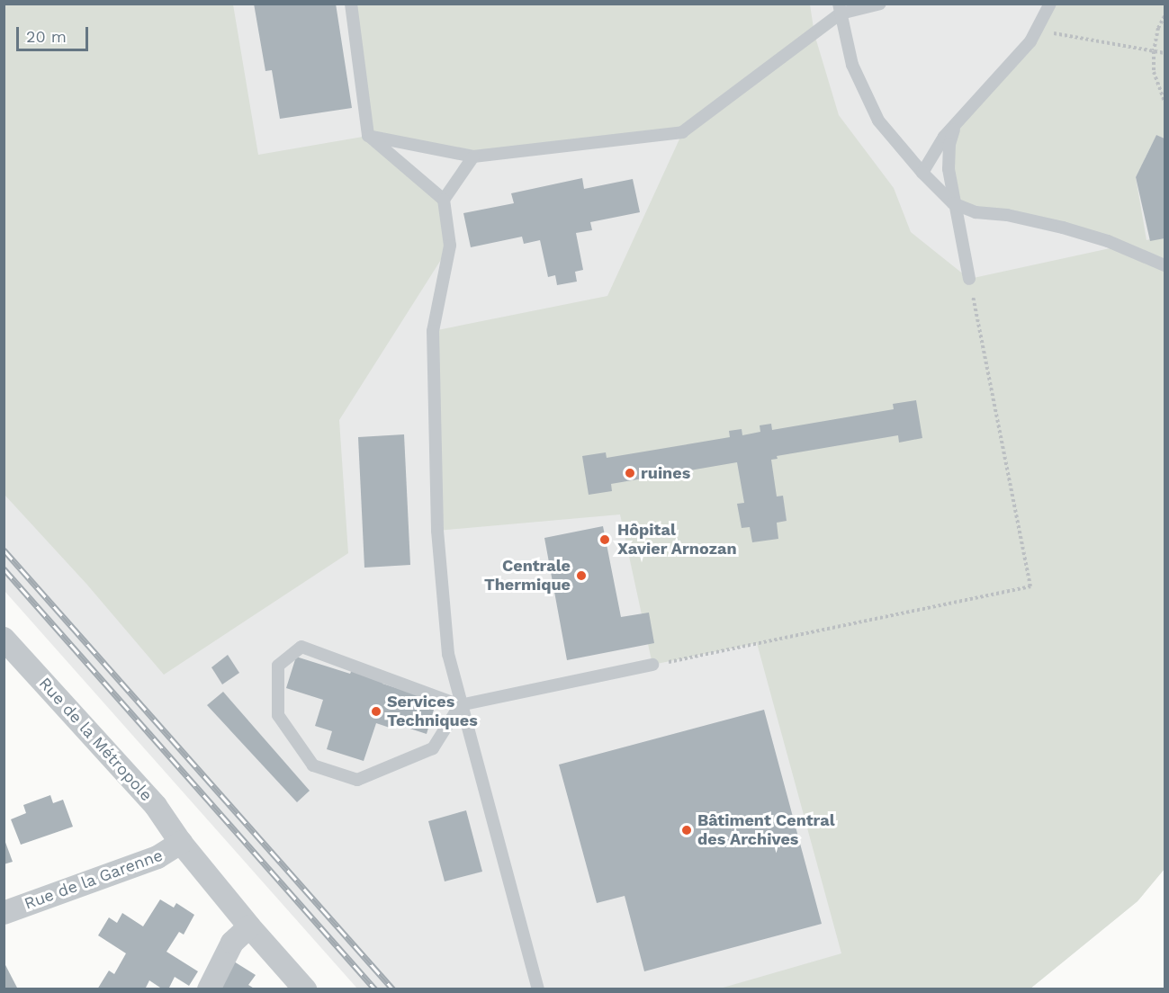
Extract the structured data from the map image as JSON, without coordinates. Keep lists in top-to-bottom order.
{
  "streets": {
    "street": ["Rue de la Métropole", "Rue de la Garenne"]
  },
  "crossings": [
    ["Rue de la Métropole", "Rue de la Garenne"]
  ],
  "places": [
    "ruines",
    "Hôpital Xavier Arnozan",
    "Centrale Thermique",
    "Services Techniques",
    "Bâtiment Central des Archives"
  ],
  "scale_bar": "20 m"
}
